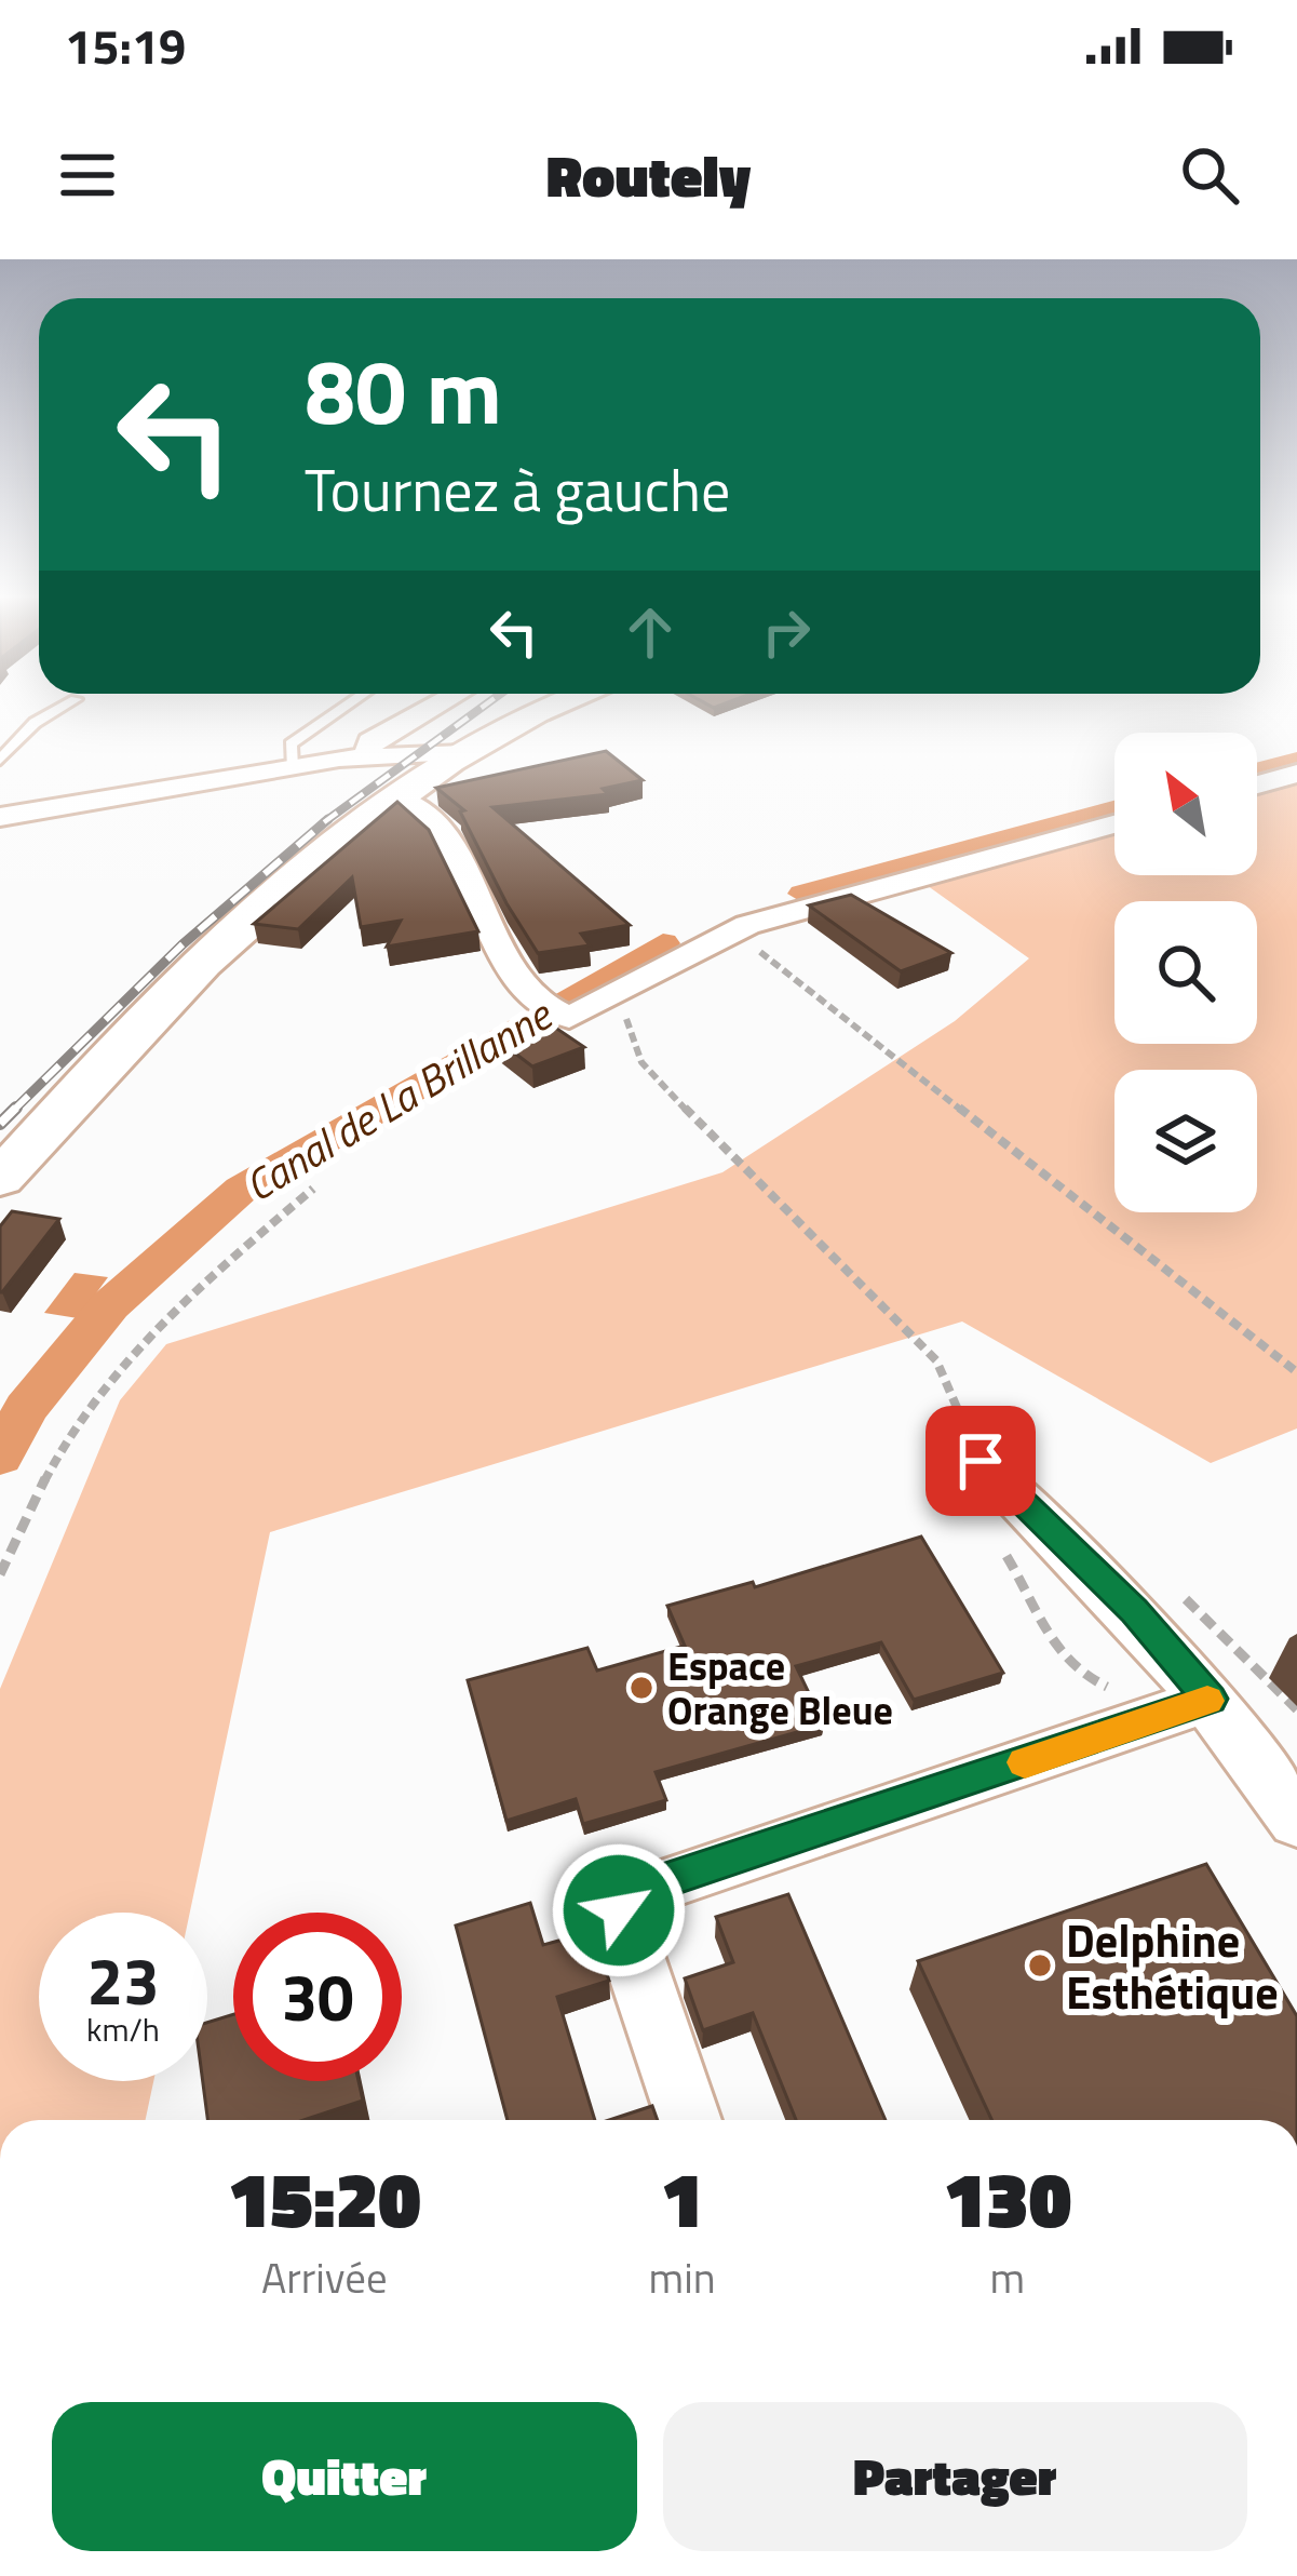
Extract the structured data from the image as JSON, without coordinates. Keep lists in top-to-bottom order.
{
  "water": ["Canal de La Brillanne"],
  "places": ["Espace Orange Bleue", "Delphine Esthétique"],
  "north": "top left",
  "page": {
    "status": "15:19",
    "header": "Routely",
    "turn": ["80 m", "Tournez à gauche"],
    "speed": "23 km/h",
    "limit": "30",
    "eta": [
      "15:20",
      "Arrivée",
      "1",
      "min",
      "130",
      "m"
    ],
    "buttons": ["Quitter", "Partager"]
  }
}
